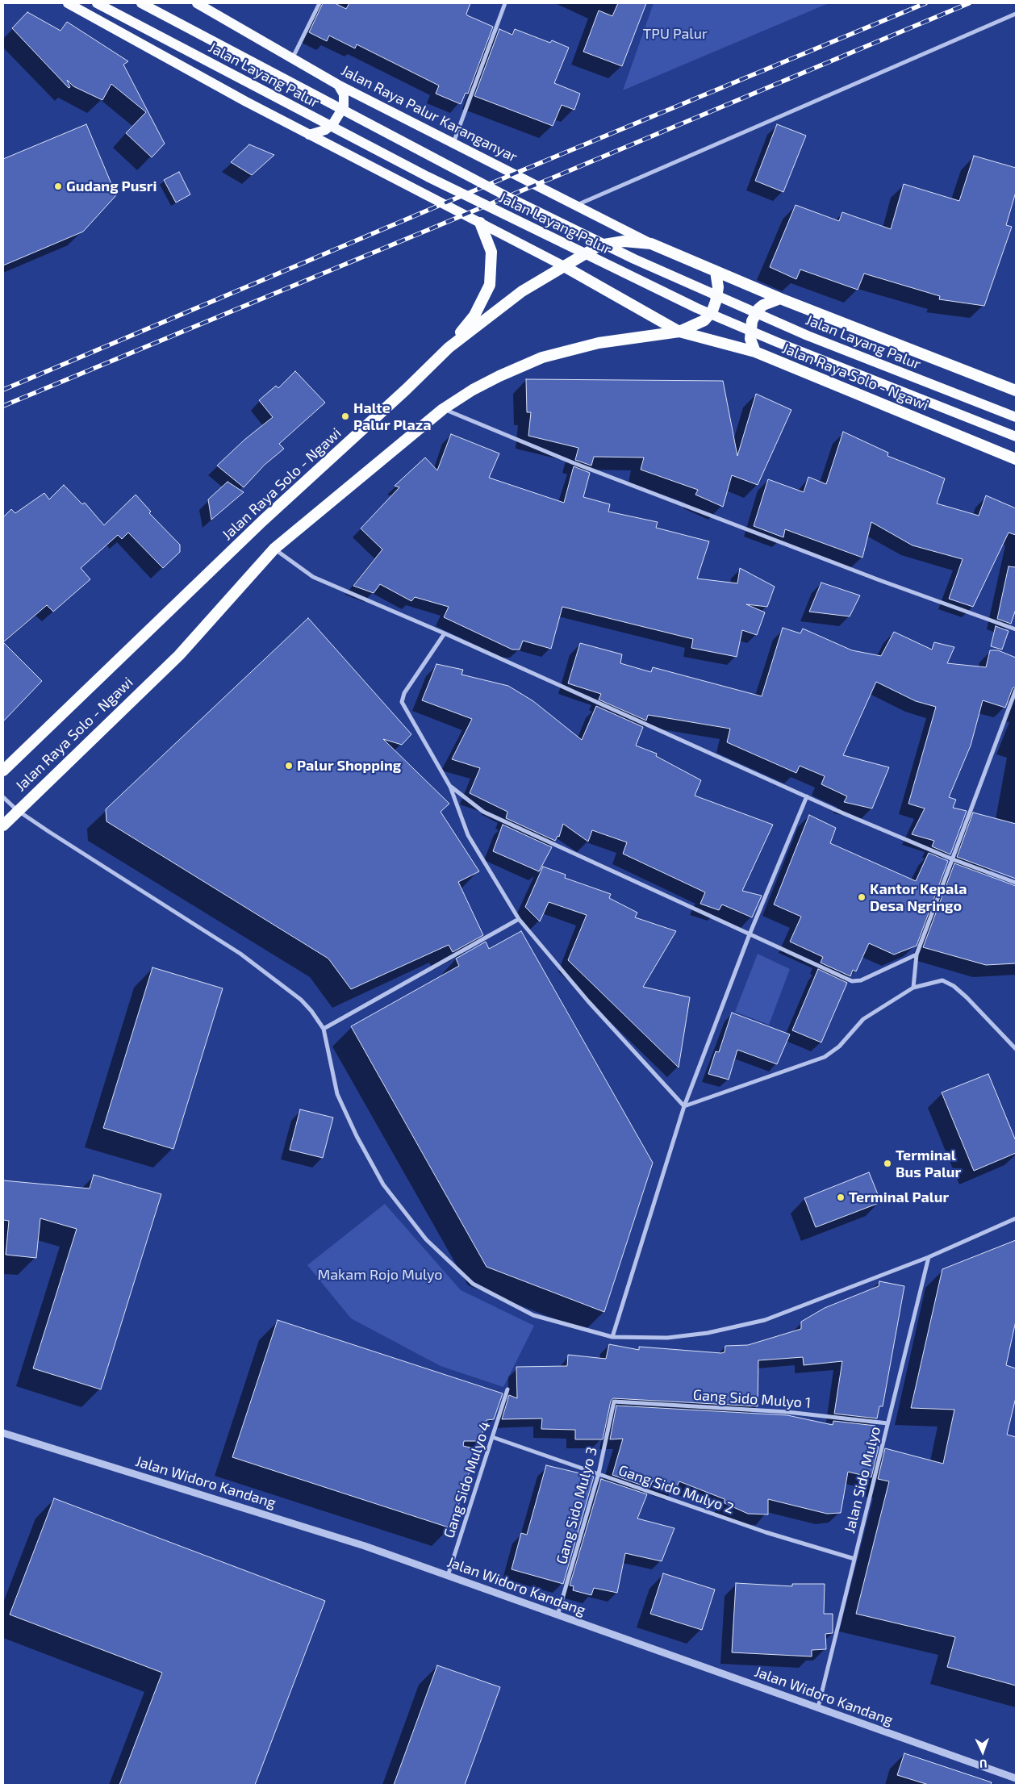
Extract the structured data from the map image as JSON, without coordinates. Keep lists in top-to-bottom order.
{
  "streets": {
    "highway": ["Jalan Raya Solo - Ngawi"],
    "main road": ["Jalan Layang Palur", "Jalan Raya Palur Karanganyar"],
    "street": [
      "Gang Sido Mulyo 1",
      "Gang Sido Mulyo 4",
      "Jalan Sido Mulyo",
      "Jalan Widoro Kandang",
      "Gang Sido Mulyo 2",
      "Gang Sido Mulyo 3"
    ]
  },
  "crossings": [
    ["Jalan Raya Palur Karanganyar", "Jalan Raya Solo - Ngawi"],
    ["Gang Sido Mulyo 1", "Jalan Sido Mulyo"],
    ["Gang Sido Mulyo 1", "Gang Sido Mulyo 3"],
    ["Gang Sido Mulyo 4", "Jalan Widoro Kandang"],
    ["Gang Sido Mulyo 4", "Gang Sido Mulyo 2"],
    ["Jalan Sido Mulyo", "Jalan Widoro Kandang"],
    ["Jalan Sido Mulyo", "Gang Sido Mulyo 2"],
    ["Jalan Widoro Kandang", "Gang Sido Mulyo 3"],
    ["Gang Sido Mulyo 2", "Gang Sido Mulyo 3"]
  ],
  "parks": ["TPU Palur", "Makam Rojo Mulyo"],
  "places": [
    "Gudang Pusri",
    "Halte Palur Plaza",
    "Palur Shopping",
    "Kantor Kepala Desa Ngringo",
    "Terminal Bus Palur",
    "Terminal Palur"
  ],
  "north": "bottom"
}
